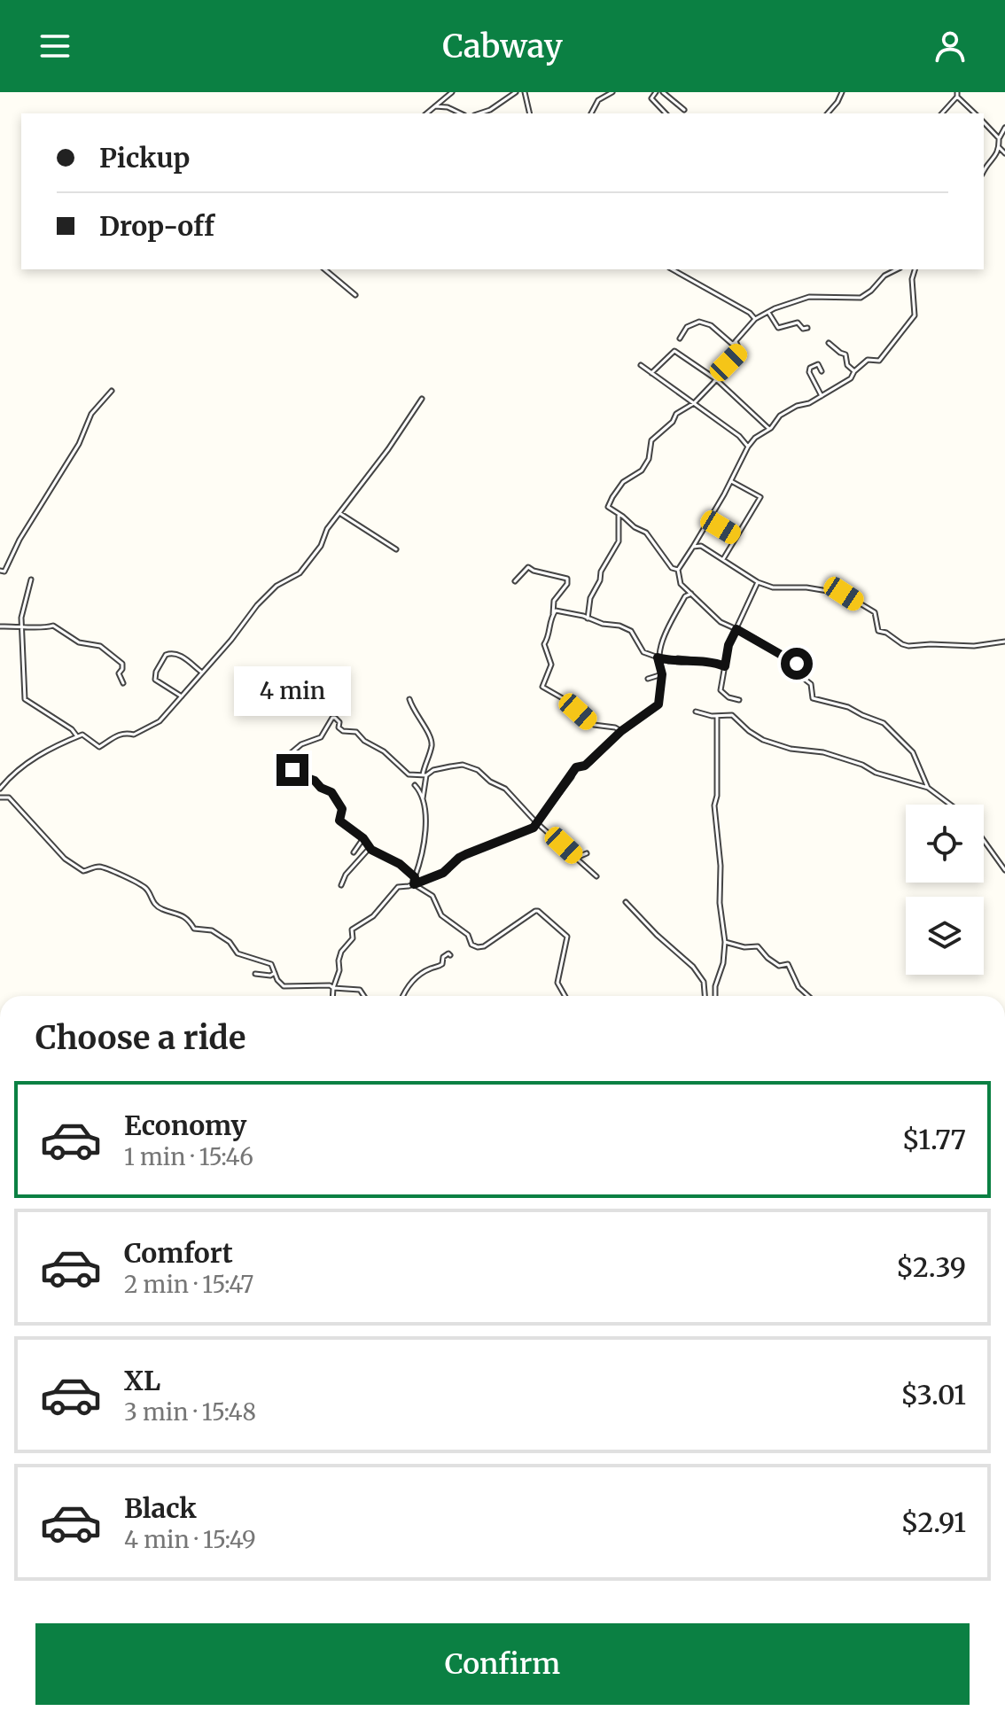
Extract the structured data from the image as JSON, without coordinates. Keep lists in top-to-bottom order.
{
  "page": {
    "header": "Cabway",
    "banner": ["Pickup", "Drop-off"],
    "bubble": "4 min",
    "heading": "Choose a ride",
    "list": [
      {
        "name": "Economy",
        "note": "1 min · 15:46",
        "value": "$1.77"
      },
      {
        "name": "Comfort",
        "note": "2 min · 15:47",
        "value": "$2.39"
      },
      {
        "name": "XL",
        "note": "3 min · 15:48",
        "value": "$3.01"
      },
      {
        "name": "Black",
        "note": "4 min · 15:49",
        "value": "$2.91"
      }
    ],
    "buttons": "Confirm"
  }
}
